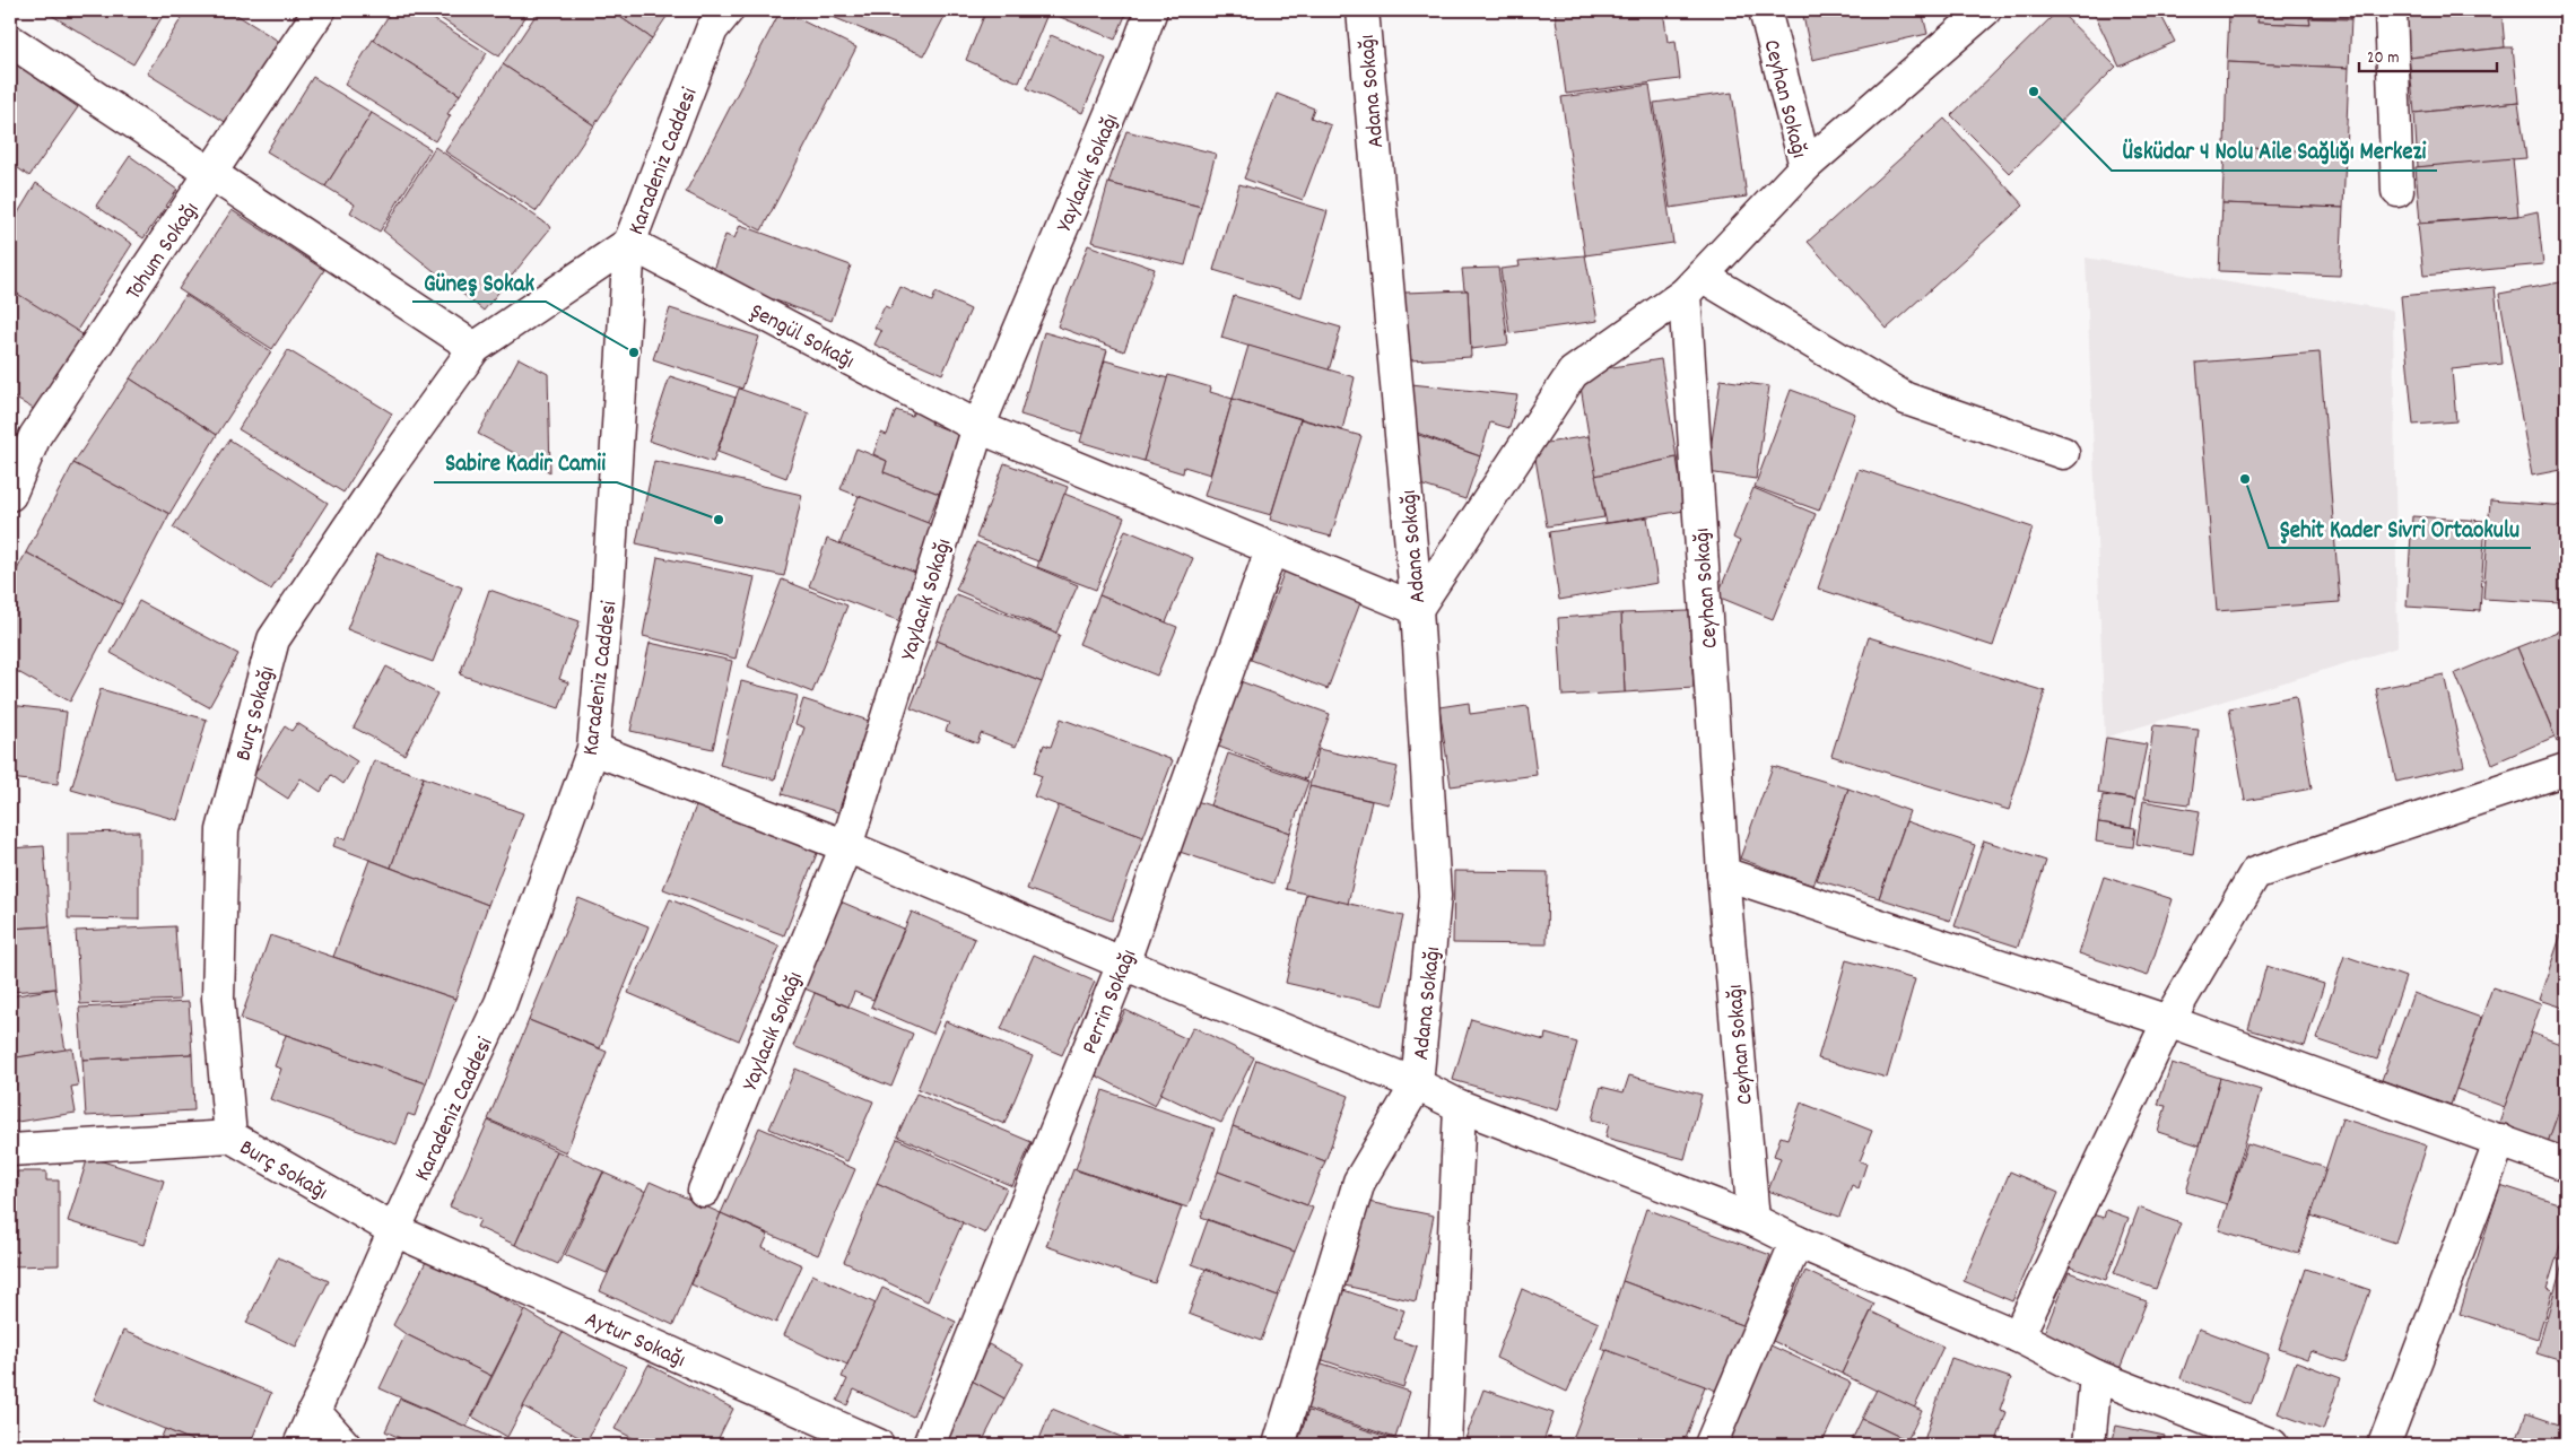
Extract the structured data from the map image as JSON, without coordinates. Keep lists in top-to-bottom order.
{
  "streets": {
    "street": [
      "Adana Sokağı",
      "Ceyhan Sokağı",
      "Karadeniz Caddesi",
      "Yaylacık Sokağı",
      "Tohum Sokağı",
      "Şengül Sokağı",
      "Burç Sokağı",
      "Perrin Sokağı",
      "Aytur Sokağı"
    ]
  },
  "crossings": [
    ["Adana Sokağı", "Şengül Sokağı"],
    ["Karadeniz Caddesi", "Şengül Sokağı"],
    ["Karadeniz Caddesi", "Burç Sokağı"],
    ["Karadeniz Caddesi", "Aytur Sokağı"],
    ["Yaylacık Sokağı", "Şengül Sokağı"],
    ["Şengül Sokağı", "Burç Sokağı"],
    ["Şengül Sokağı", "Perrin Sokağı"],
    ["Burç Sokağı", "Aytur Sokağı"]
  ],
  "places": [
    "Üsküdar 4 Nolu Aile Sağlığı Merkezi",
    "Güneş Sokak",
    "Şehit Kader Sivri Ortaokulu",
    "Sabire Kadir Camii"
  ],
  "scale_bar": "20 m"
}
